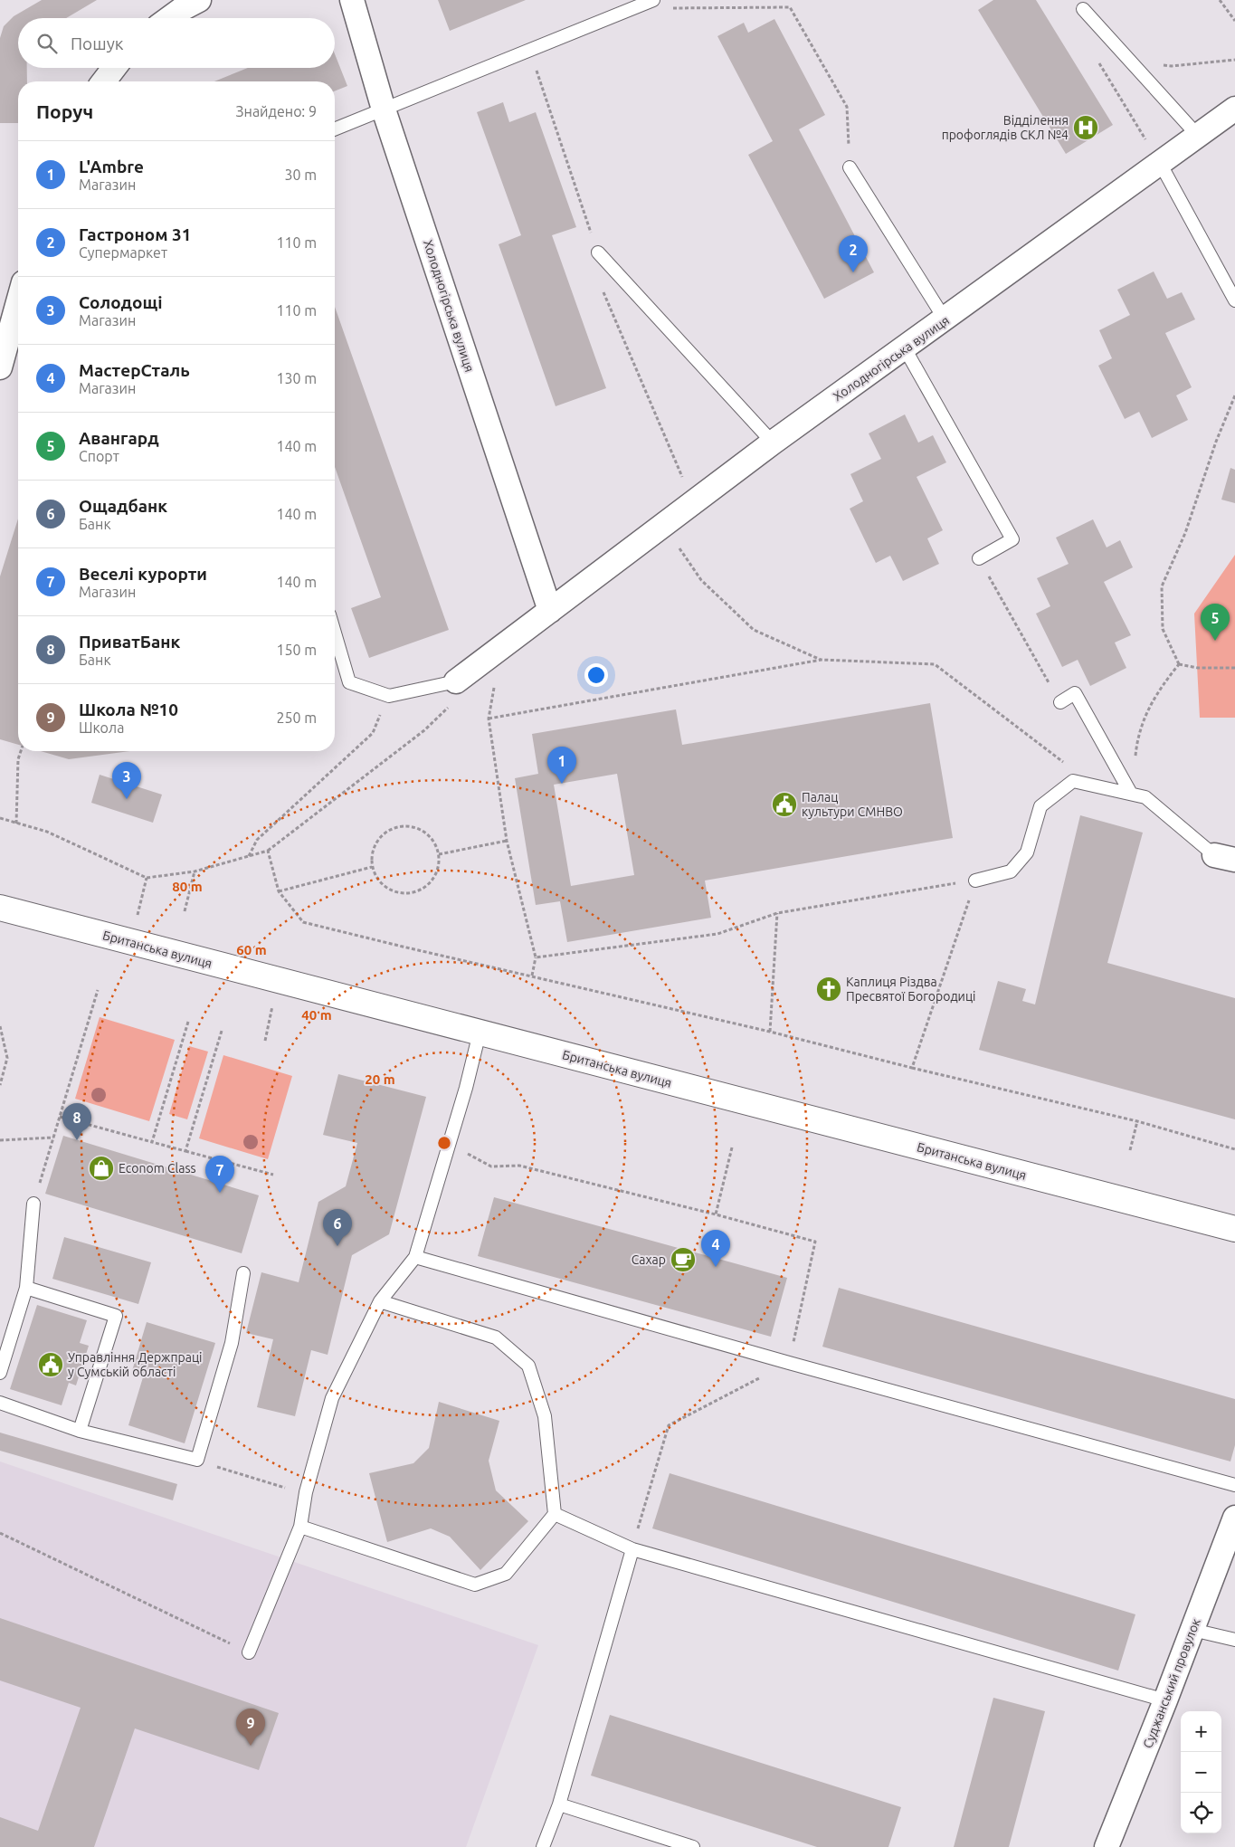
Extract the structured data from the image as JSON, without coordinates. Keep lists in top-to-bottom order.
{
  "streets": {
    "main road": ["Британська вулиця"],
    "street": ["Холодногірська вулиця", "Суджанський провулок"]
  },
  "places": {
    "hospital": ["Відділення профоглядів СКЛ №4"],
    "public building": ["Палац культури СМНВО", "Управління Держпраці у Сумській області"],
    "church": ["Каплиця Різдва Пресвятої Богородиці"],
    "shop": ["Econom Class"],
    "cafe": ["Сахар"]
  },
  "page": {
    "search": "Пошук",
    "heading": ["Поруч", "Знайдено: 9"],
    "list": [
      {
        "mark": "1",
        "name": "L'Ambre",
        "note": "Магазин",
        "value": "30 m"
      },
      {
        "mark": "2",
        "name": "Гастроном 31",
        "note": "Супермаркет",
        "value": "110 m"
      },
      {
        "mark": "3",
        "name": "Солодощі",
        "note": "Магазин",
        "value": "110 m"
      },
      {
        "mark": "4",
        "name": "МастерСталь",
        "note": "Магазин",
        "value": "130 m"
      },
      {
        "mark": "5",
        "name": "Авангард",
        "note": "Спорт",
        "value": "140 m"
      },
      {
        "mark": "6",
        "name": "Ощадбанк",
        "note": "Банк",
        "value": "140 m"
      },
      {
        "mark": "7",
        "name": "Веселі курорти",
        "note": "Магазин",
        "value": "140 m"
      },
      {
        "mark": "8",
        "name": "ПриватБанк",
        "note": "Банк",
        "value": "150 m"
      },
      {
        "mark": "9",
        "name": "Школа №10",
        "note": "Школа",
        "value": "250 m"
      }
    ],
    "pins": [
      "2",
      "5",
      "1",
      "3",
      "8",
      "7",
      "6",
      "4",
      "9"
    ],
    "map_buttons": ["+", "−"]
  },
  "rings": [
    "80 m",
    "60 m",
    "40 m",
    "20 m"
  ]
}
